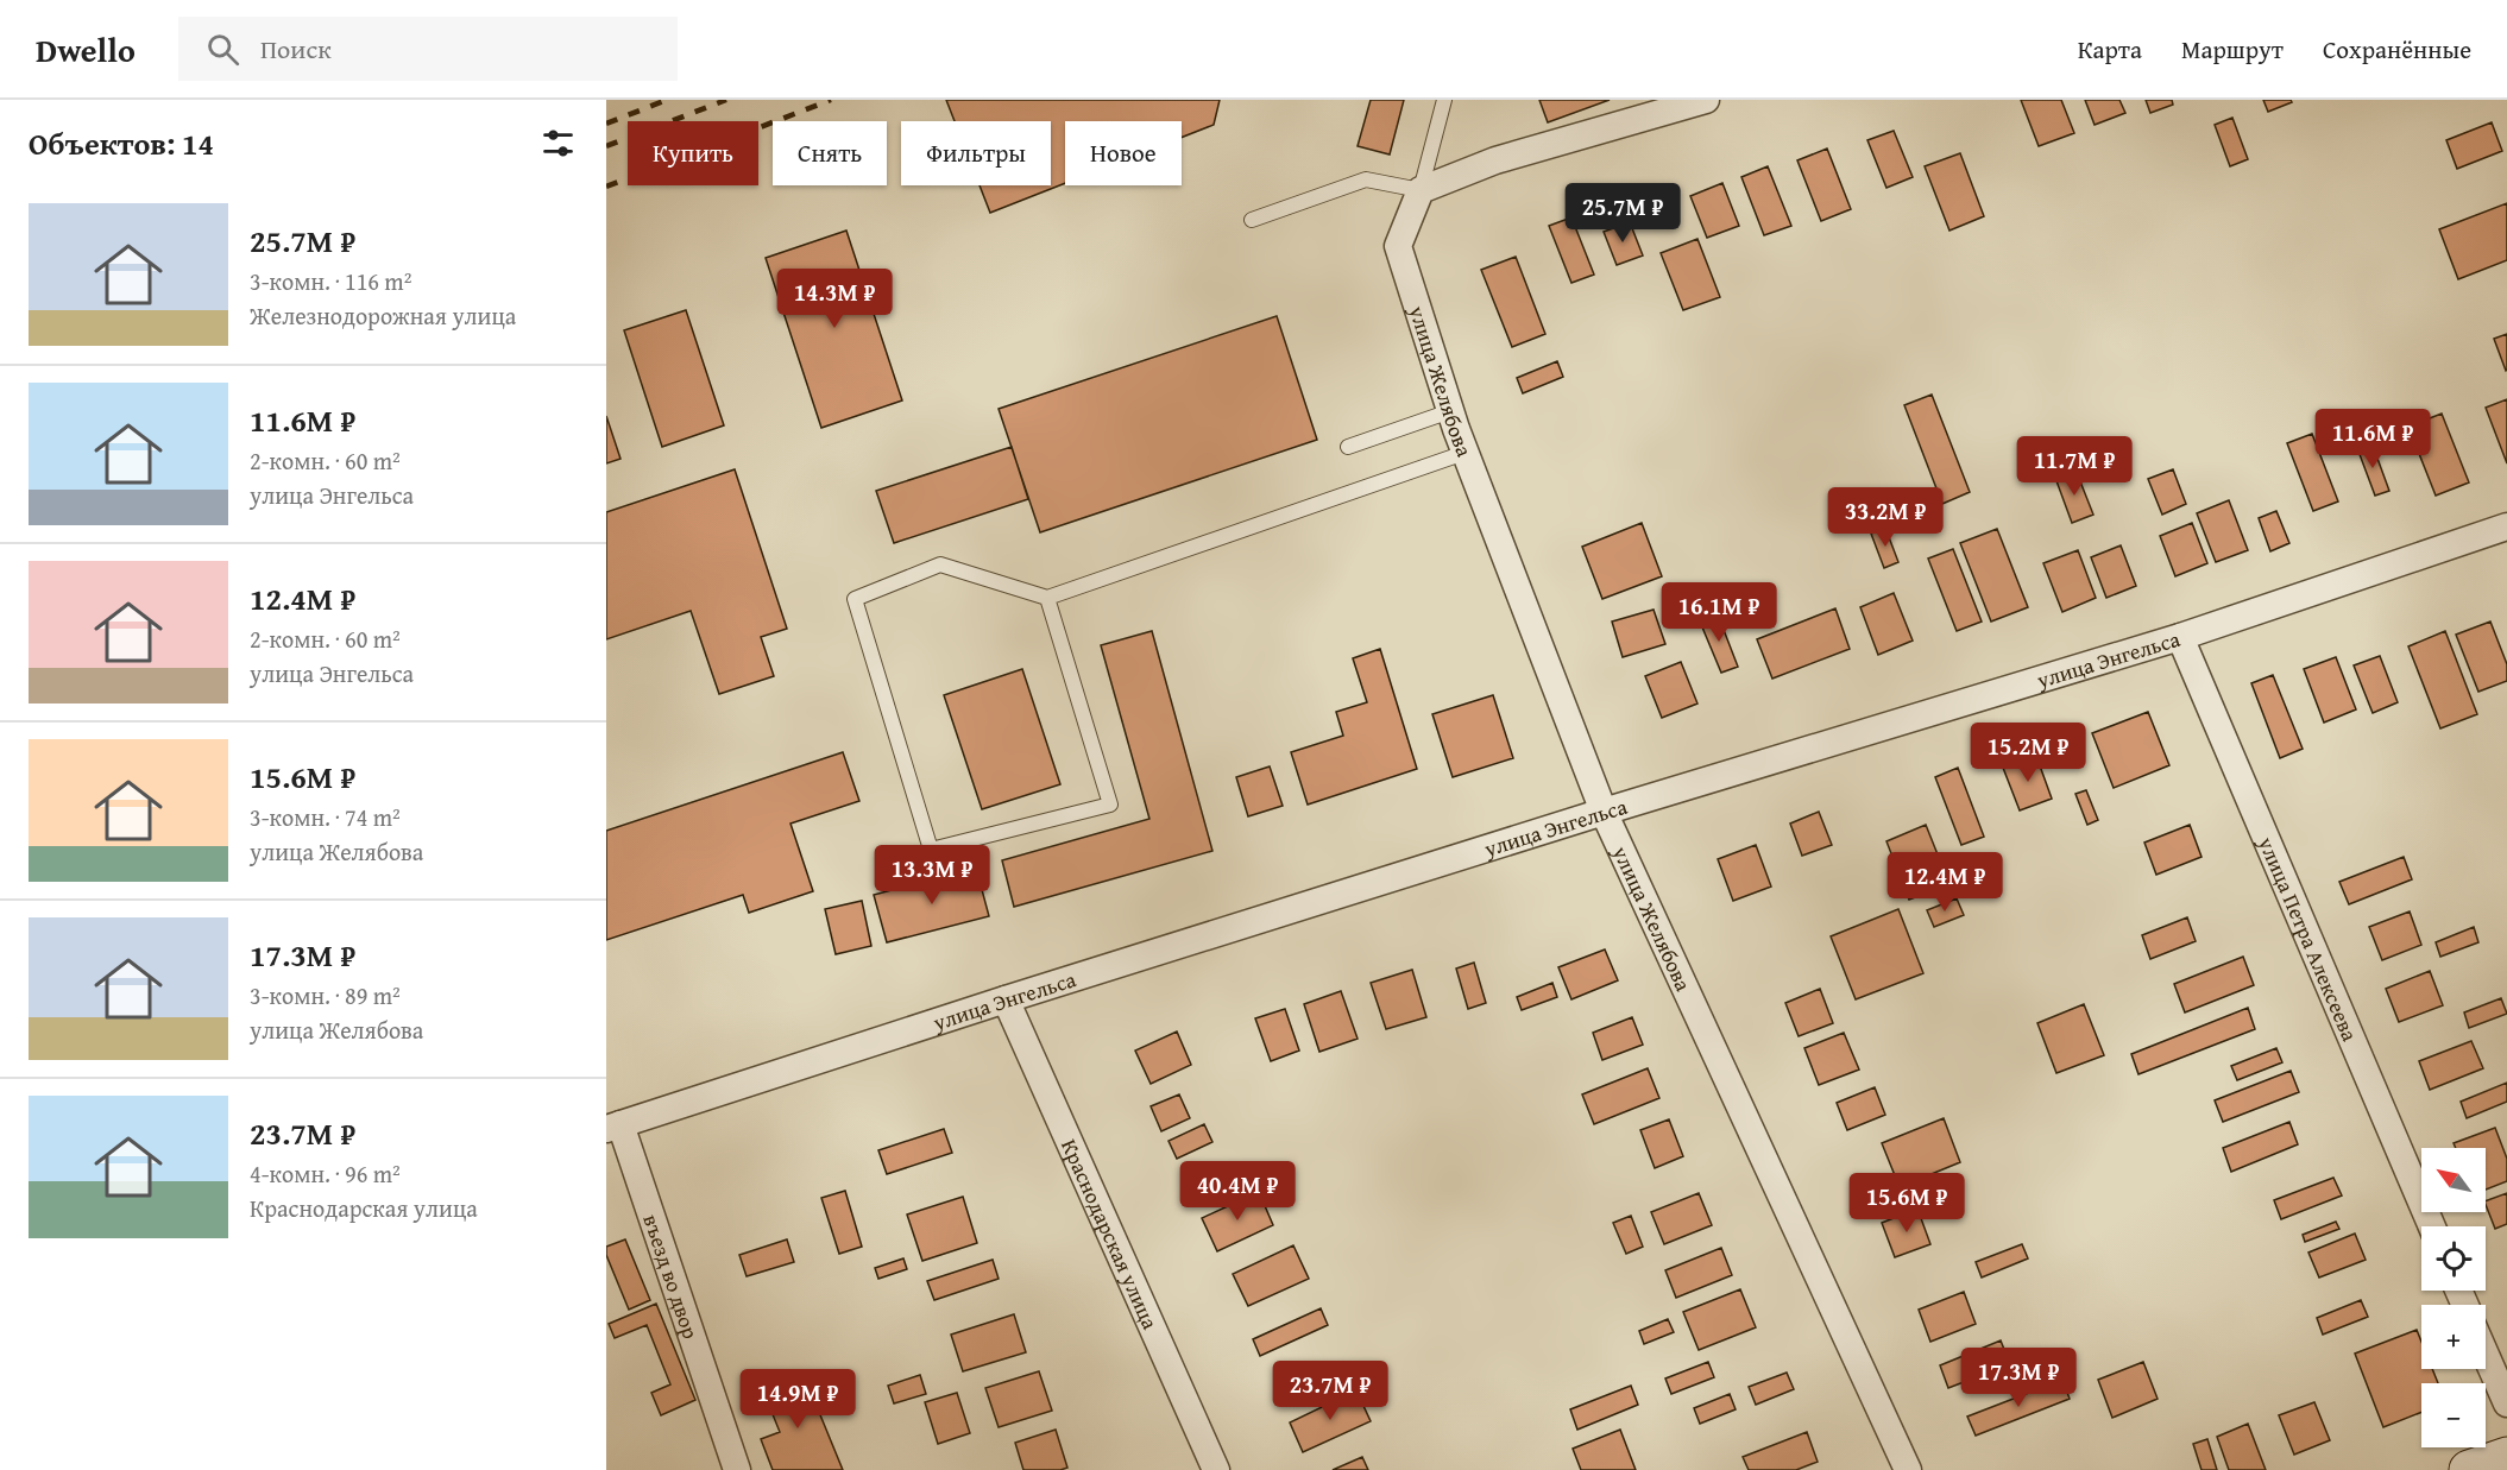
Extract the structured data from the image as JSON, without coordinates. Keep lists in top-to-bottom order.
{
  "streets": {
    "street": [
      "улица Желябова",
      "улица Энгельса",
      "улица Петра Алексеева",
      "Краснодарская улица",
      "въезд во двор"
    ]
  },
  "crossings": [
    ["улица Желябова", "улица Энгельса"],
    ["улица Энгельса", "улица Петра Алексеева"],
    ["улица Энгельса", "Краснодарская улица"],
    ["улица Энгельса", "въезд во двор"]
  ],
  "north": "top left",
  "page": {
    "header": "Dwello",
    "search": "Поиск",
    "nav": ["Карта", "Маршрут", "Сохранённые"],
    "heading": "Объектов: 14",
    "chip": [
      "Купить",
      "Снять",
      "Фильтры",
      "Новое"
    ],
    "price": [
      "25.7M ₽",
      "14.3M ₽",
      "11.6M ₽",
      "11.7M ₽",
      "33.2M ₽",
      "16.1M ₽",
      "15.2M ₽",
      "13.3M ₽",
      "12.4M ₽",
      "40.4M ₽",
      "15.6M ₽",
      "17.3M ₽",
      "23.7M ₽",
      "14.9M ₽"
    ],
    "list": [
      {
        "name": "25.7M ₽",
        "note": "3-комн. · 116 m² · Железнодорожная улица"
      },
      {
        "name": "11.6M ₽",
        "note": "2-комн. · 60 m² · улица Энгельса"
      },
      {
        "name": "12.4M ₽",
        "note": "2-комн. · 60 m² · улица Энгельса"
      },
      {
        "name": "15.6M ₽",
        "note": "3-комн. · 74 m² · улица Желябова"
      },
      {
        "name": "17.3M ₽",
        "note": "3-комн. · 89 m² · улица Желябова"
      },
      {
        "name": "23.7M ₽",
        "note": "4-комн. · 96 m² · Краснодарская улица"
      }
    ],
    "map_buttons": ["+", "−"]
  }
}
